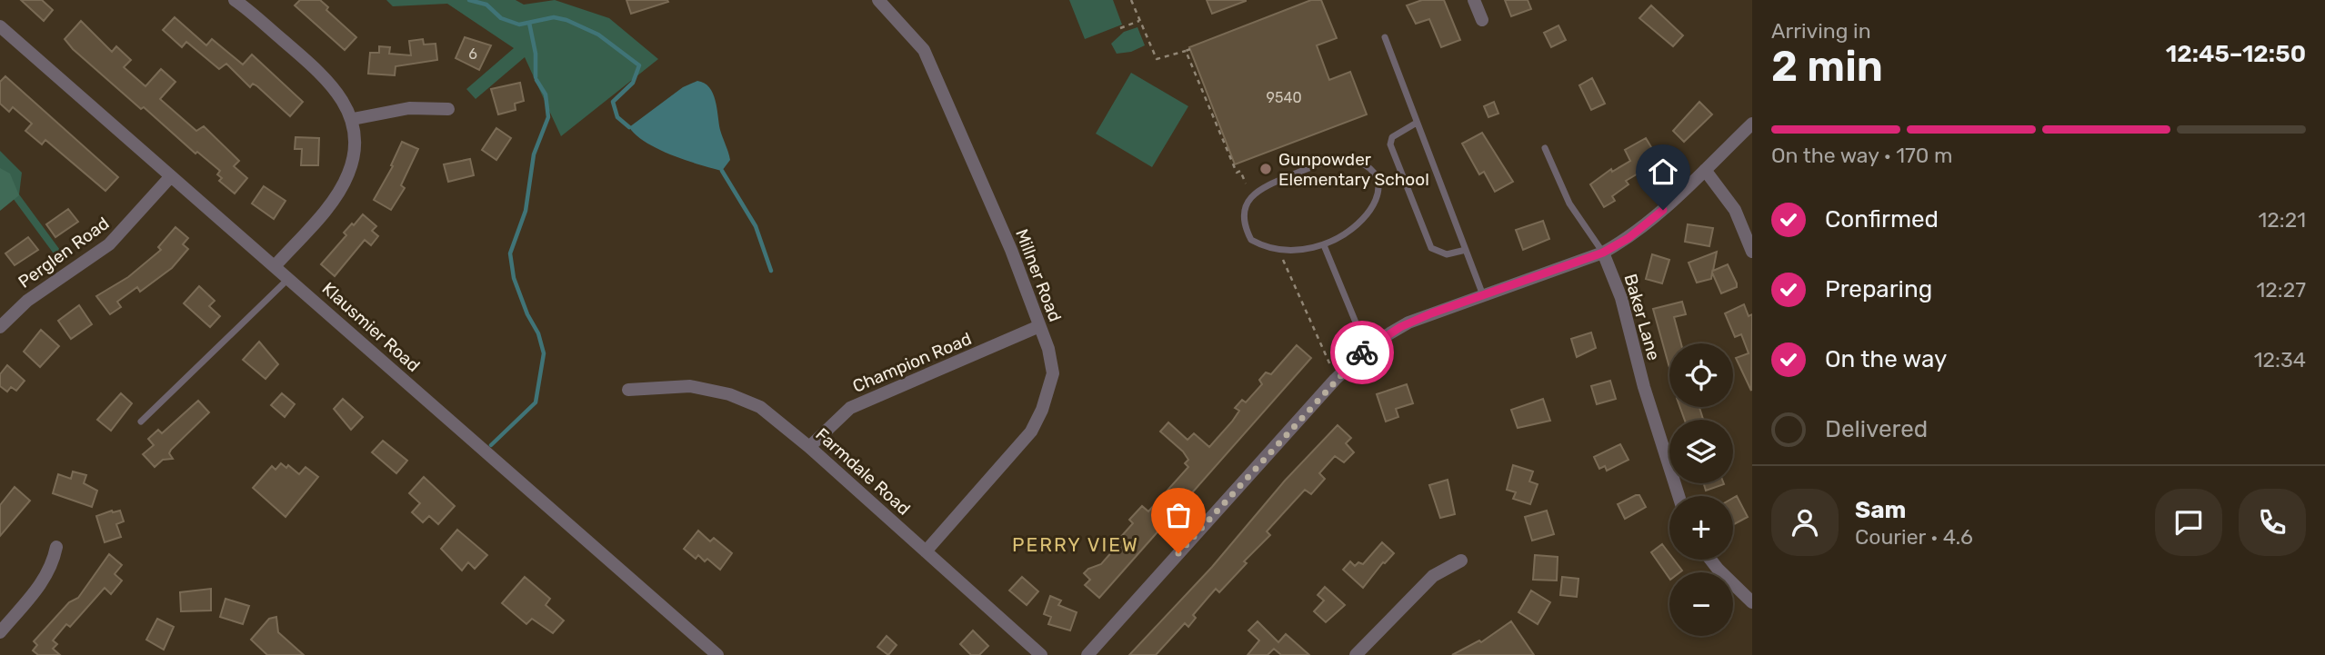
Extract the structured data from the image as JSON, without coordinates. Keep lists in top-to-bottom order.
{
  "streets": {
    "street": [
      "Perglen Road",
      "Millner Road",
      "Baker Lane",
      "Klausmier Road",
      "Champion Road",
      "Farmdale Road"
    ]
  },
  "crossings": [
    ["Perglen Road", "Klausmier Road"],
    ["Millner Road", "Champion Road"],
    ["Millner Road", "Farmdale Road"],
    ["Champion Road", "Farmdale Road"]
  ],
  "districts": ["PERRY VIEW"],
  "places": ["Gunpowder Elementary School"],
  "house_numbers": ["6", "9540"],
  "page": {
    "heading": ["2 min", "Arriving in", "12:45–12:50"],
    "panel": ["Sam", "Courier · 4.6"],
    "bar": "On the way · 170 m",
    "list": [
      ["Confirmed", "12:21"],
      ["Preparing", "12:27"],
      ["On the way", "12:34"],
      "Delivered"
    ],
    "map_buttons": ["+", "−"]
  }
}
